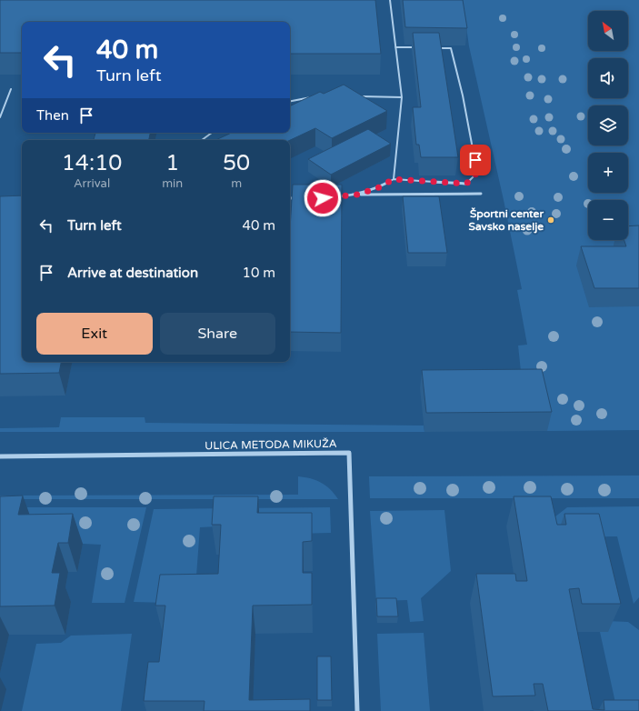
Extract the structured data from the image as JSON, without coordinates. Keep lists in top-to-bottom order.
{
  "streets": {
    "street": ["ULICA METODA MIKUŽA"]
  },
  "places": ["Športni center Savsko naselje"],
  "north": "top left",
  "page": {
    "map_buttons": ["+", "−"],
    "turn": ["40 m", "Turn left"],
    "then": "Then",
    "eta": [
      "14:10",
      "Arrival",
      "1",
      "min",
      "50",
      "m"
    ],
    "list": [
      {
        "name": "Turn left",
        "value": "40 m"
      },
      {
        "name": "Arrive at destination",
        "value": "10 m"
      }
    ],
    "buttons": ["Exit", "Share"]
  }
}
